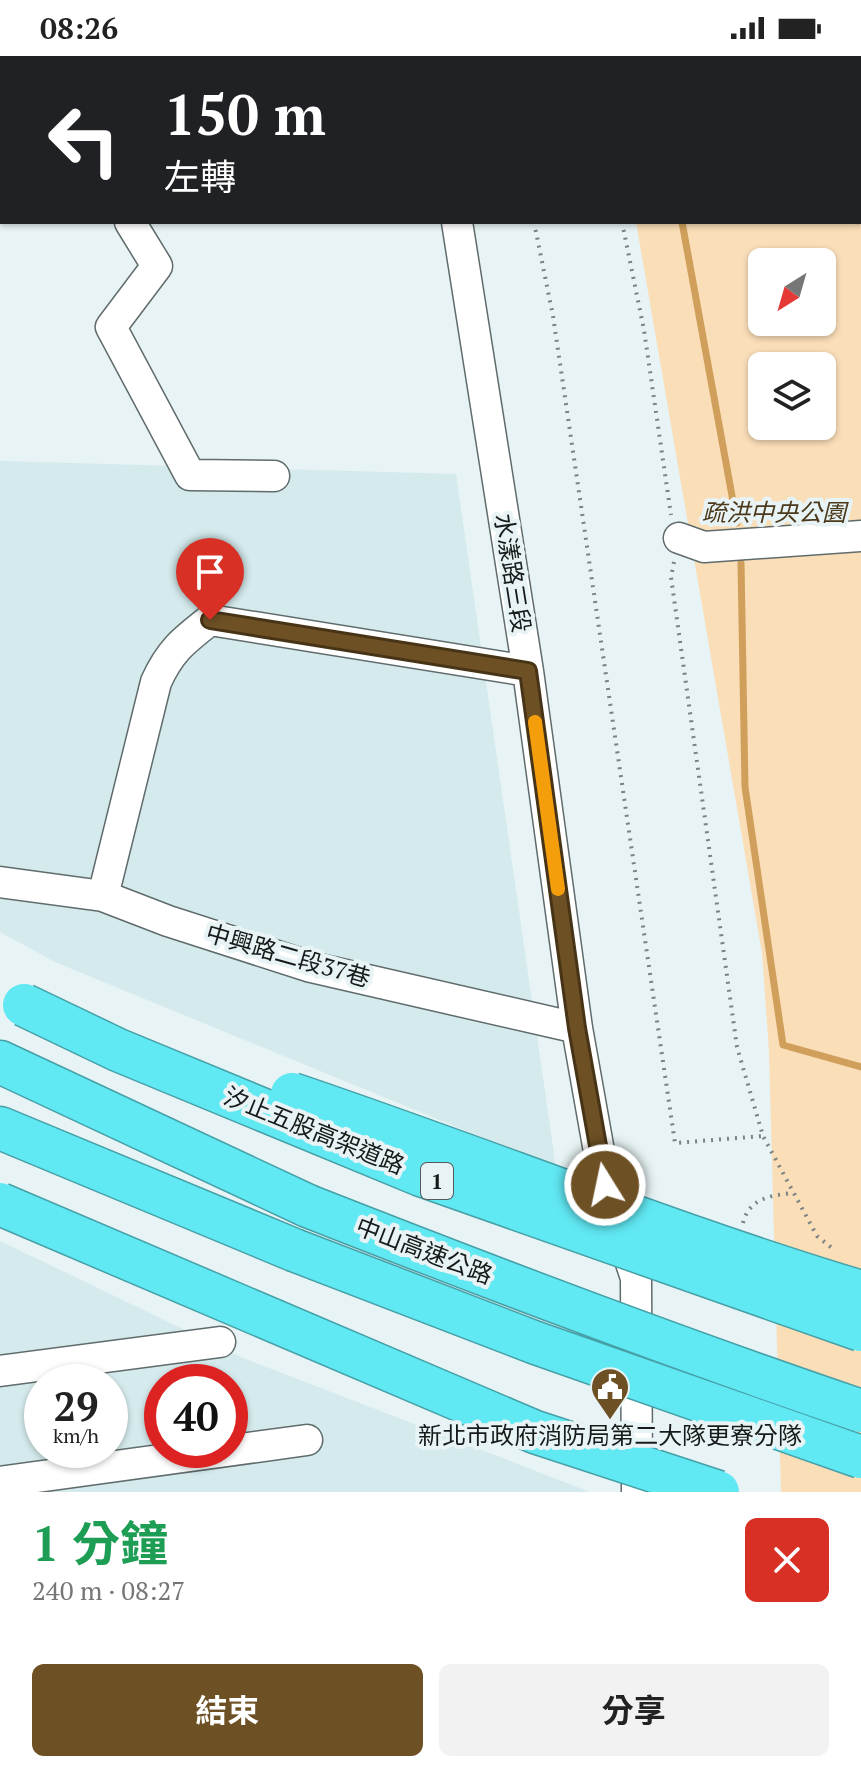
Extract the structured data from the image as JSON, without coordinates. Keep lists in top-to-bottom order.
{
  "streets": {
    "highway": ["汐止五股高架道路", "1", "中山高速公路"],
    "street": ["水漾路三段", "中興路二段37巷"]
  },
  "crossings": [
    ["水漾路三段", "中興路二段37巷"],
    ["汐止五股高架道路", "1"]
  ],
  "parks": ["疏洪中央公園"],
  "places": {
    "public building": ["新北市政府消防局第二大隊更寮分隊"]
  },
  "north": "bottom left",
  "page": {
    "status": "08:26",
    "turn": ["150 m", "左轉"],
    "speed": "29 km/h",
    "limit": "40",
    "heading": ["1 分鐘", "240 m · 08:27"],
    "buttons": ["結束", "分享"]
  }
}
